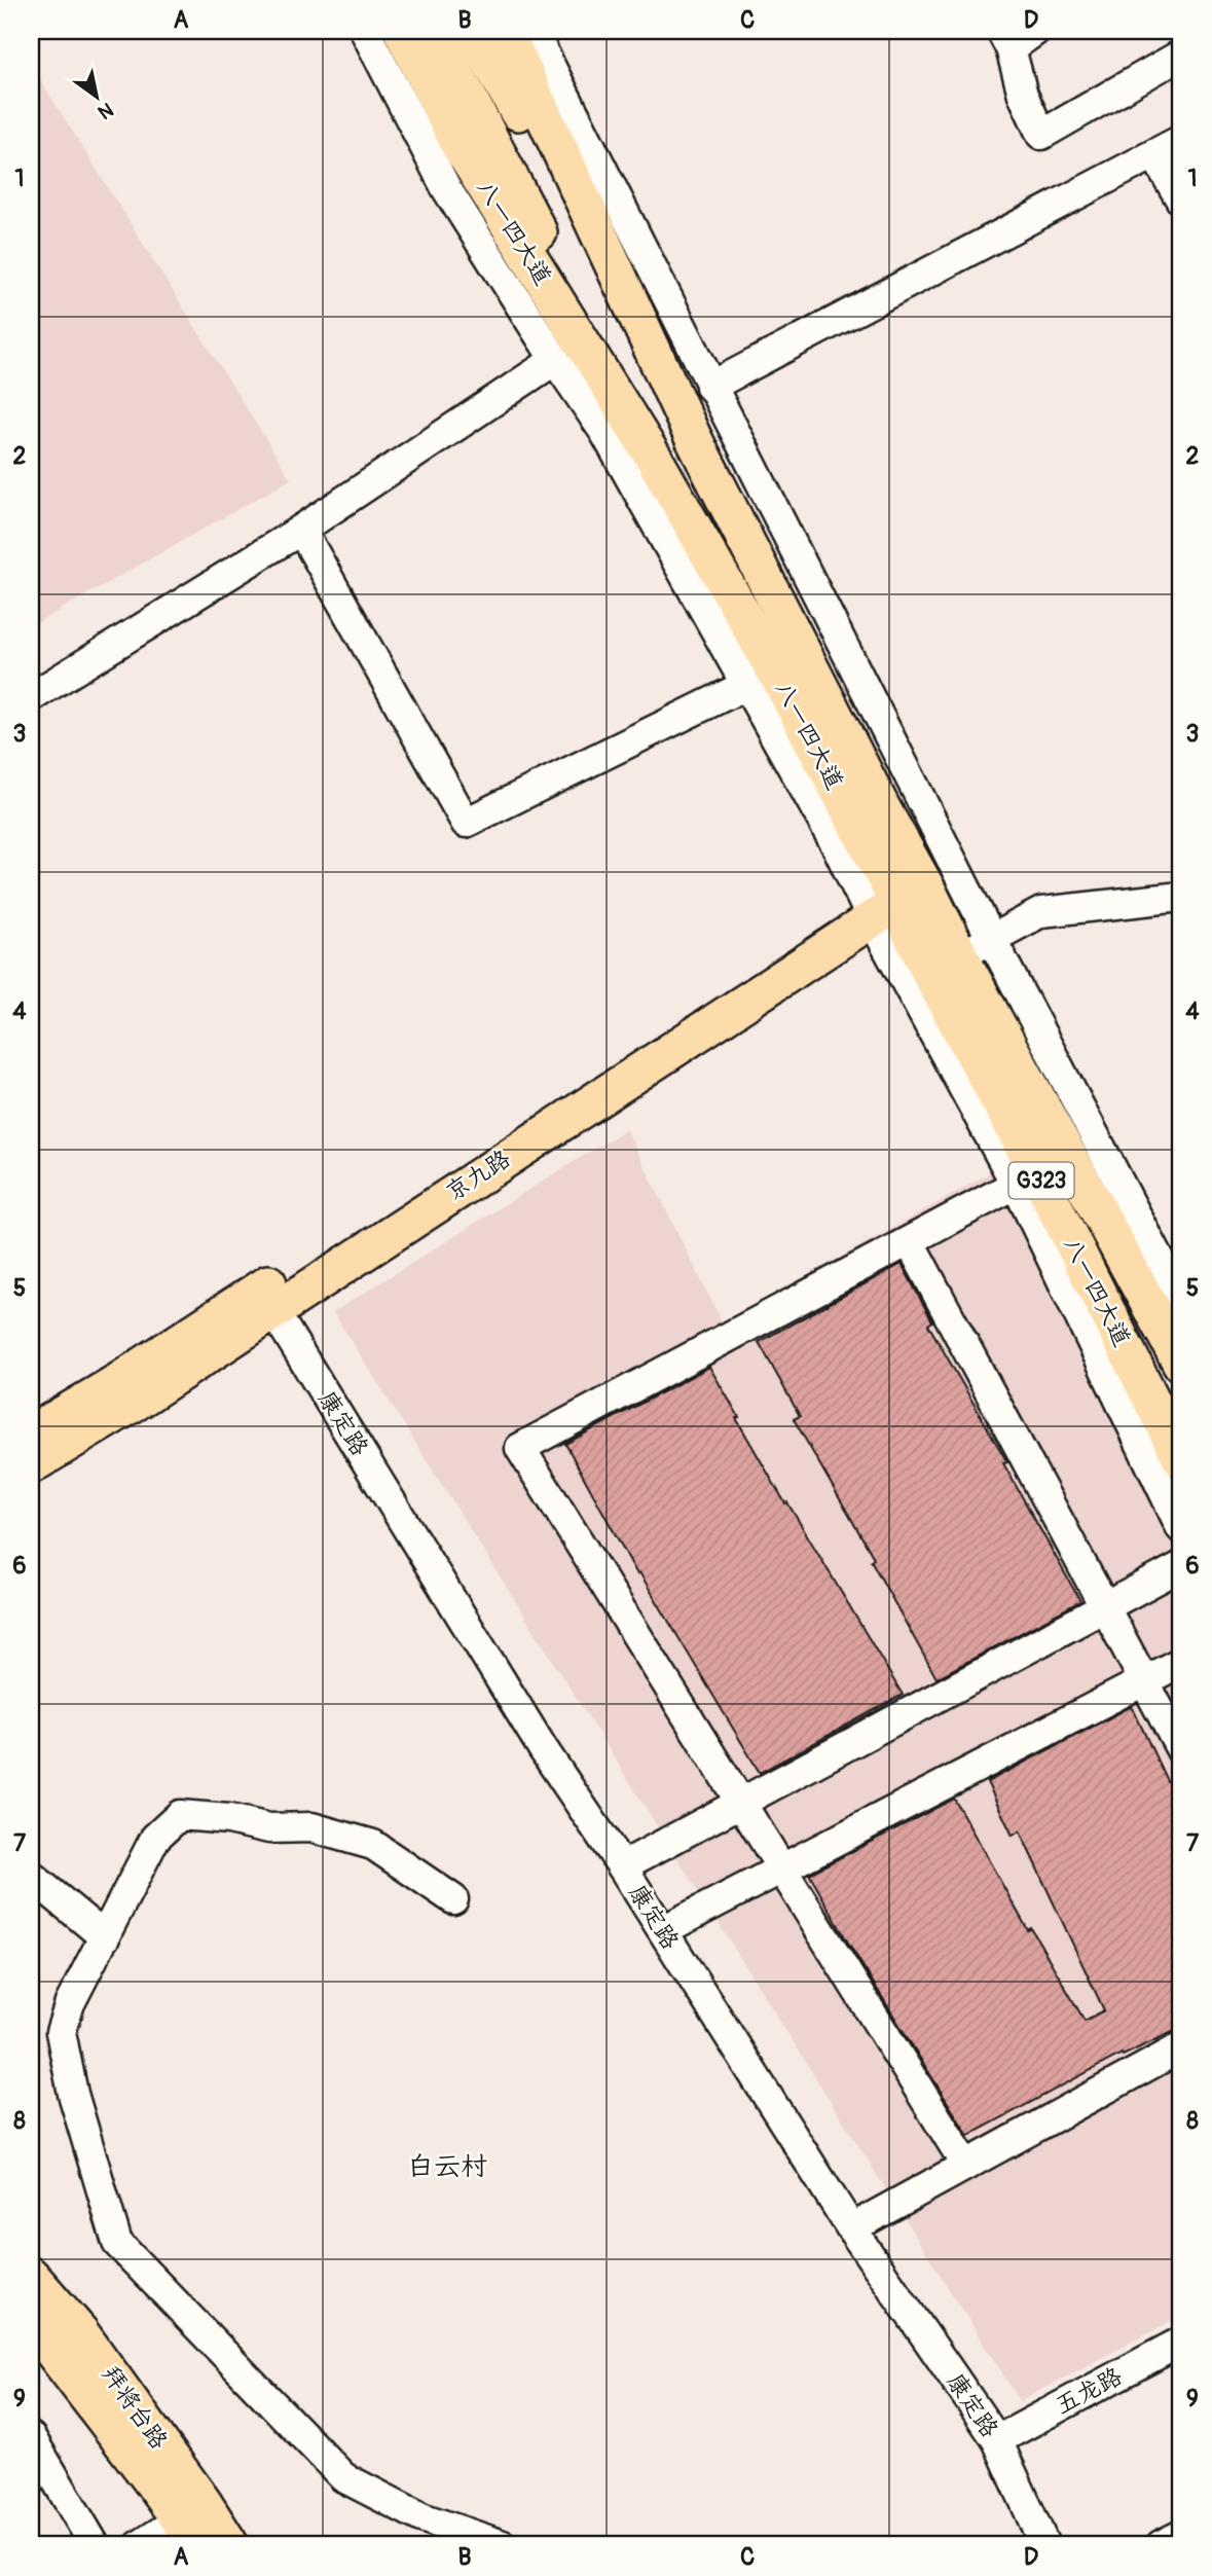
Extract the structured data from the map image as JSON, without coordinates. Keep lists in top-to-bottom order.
{
  "streets": {
    "main road": [
      "八一四大道",
      "京九路",
      "G323",
      "拜将台路"
    ],
    "street": ["康定路", "五龙路"]
  },
  "crossings": [
    ["八一四大道", "京九路"],
    ["京九路", "康定路"],
    ["康定路", "五龙路"]
  ],
  "districts": ["白云村"],
  "north": "bottom right",
  "grid": {
    "columns": [
      "A",
      "B",
      "C",
      "D"
    ],
    "rows": [
      "1",
      "2",
      "3",
      "4",
      "5",
      "6",
      "7",
      "8",
      "9"
    ]
  }
}
